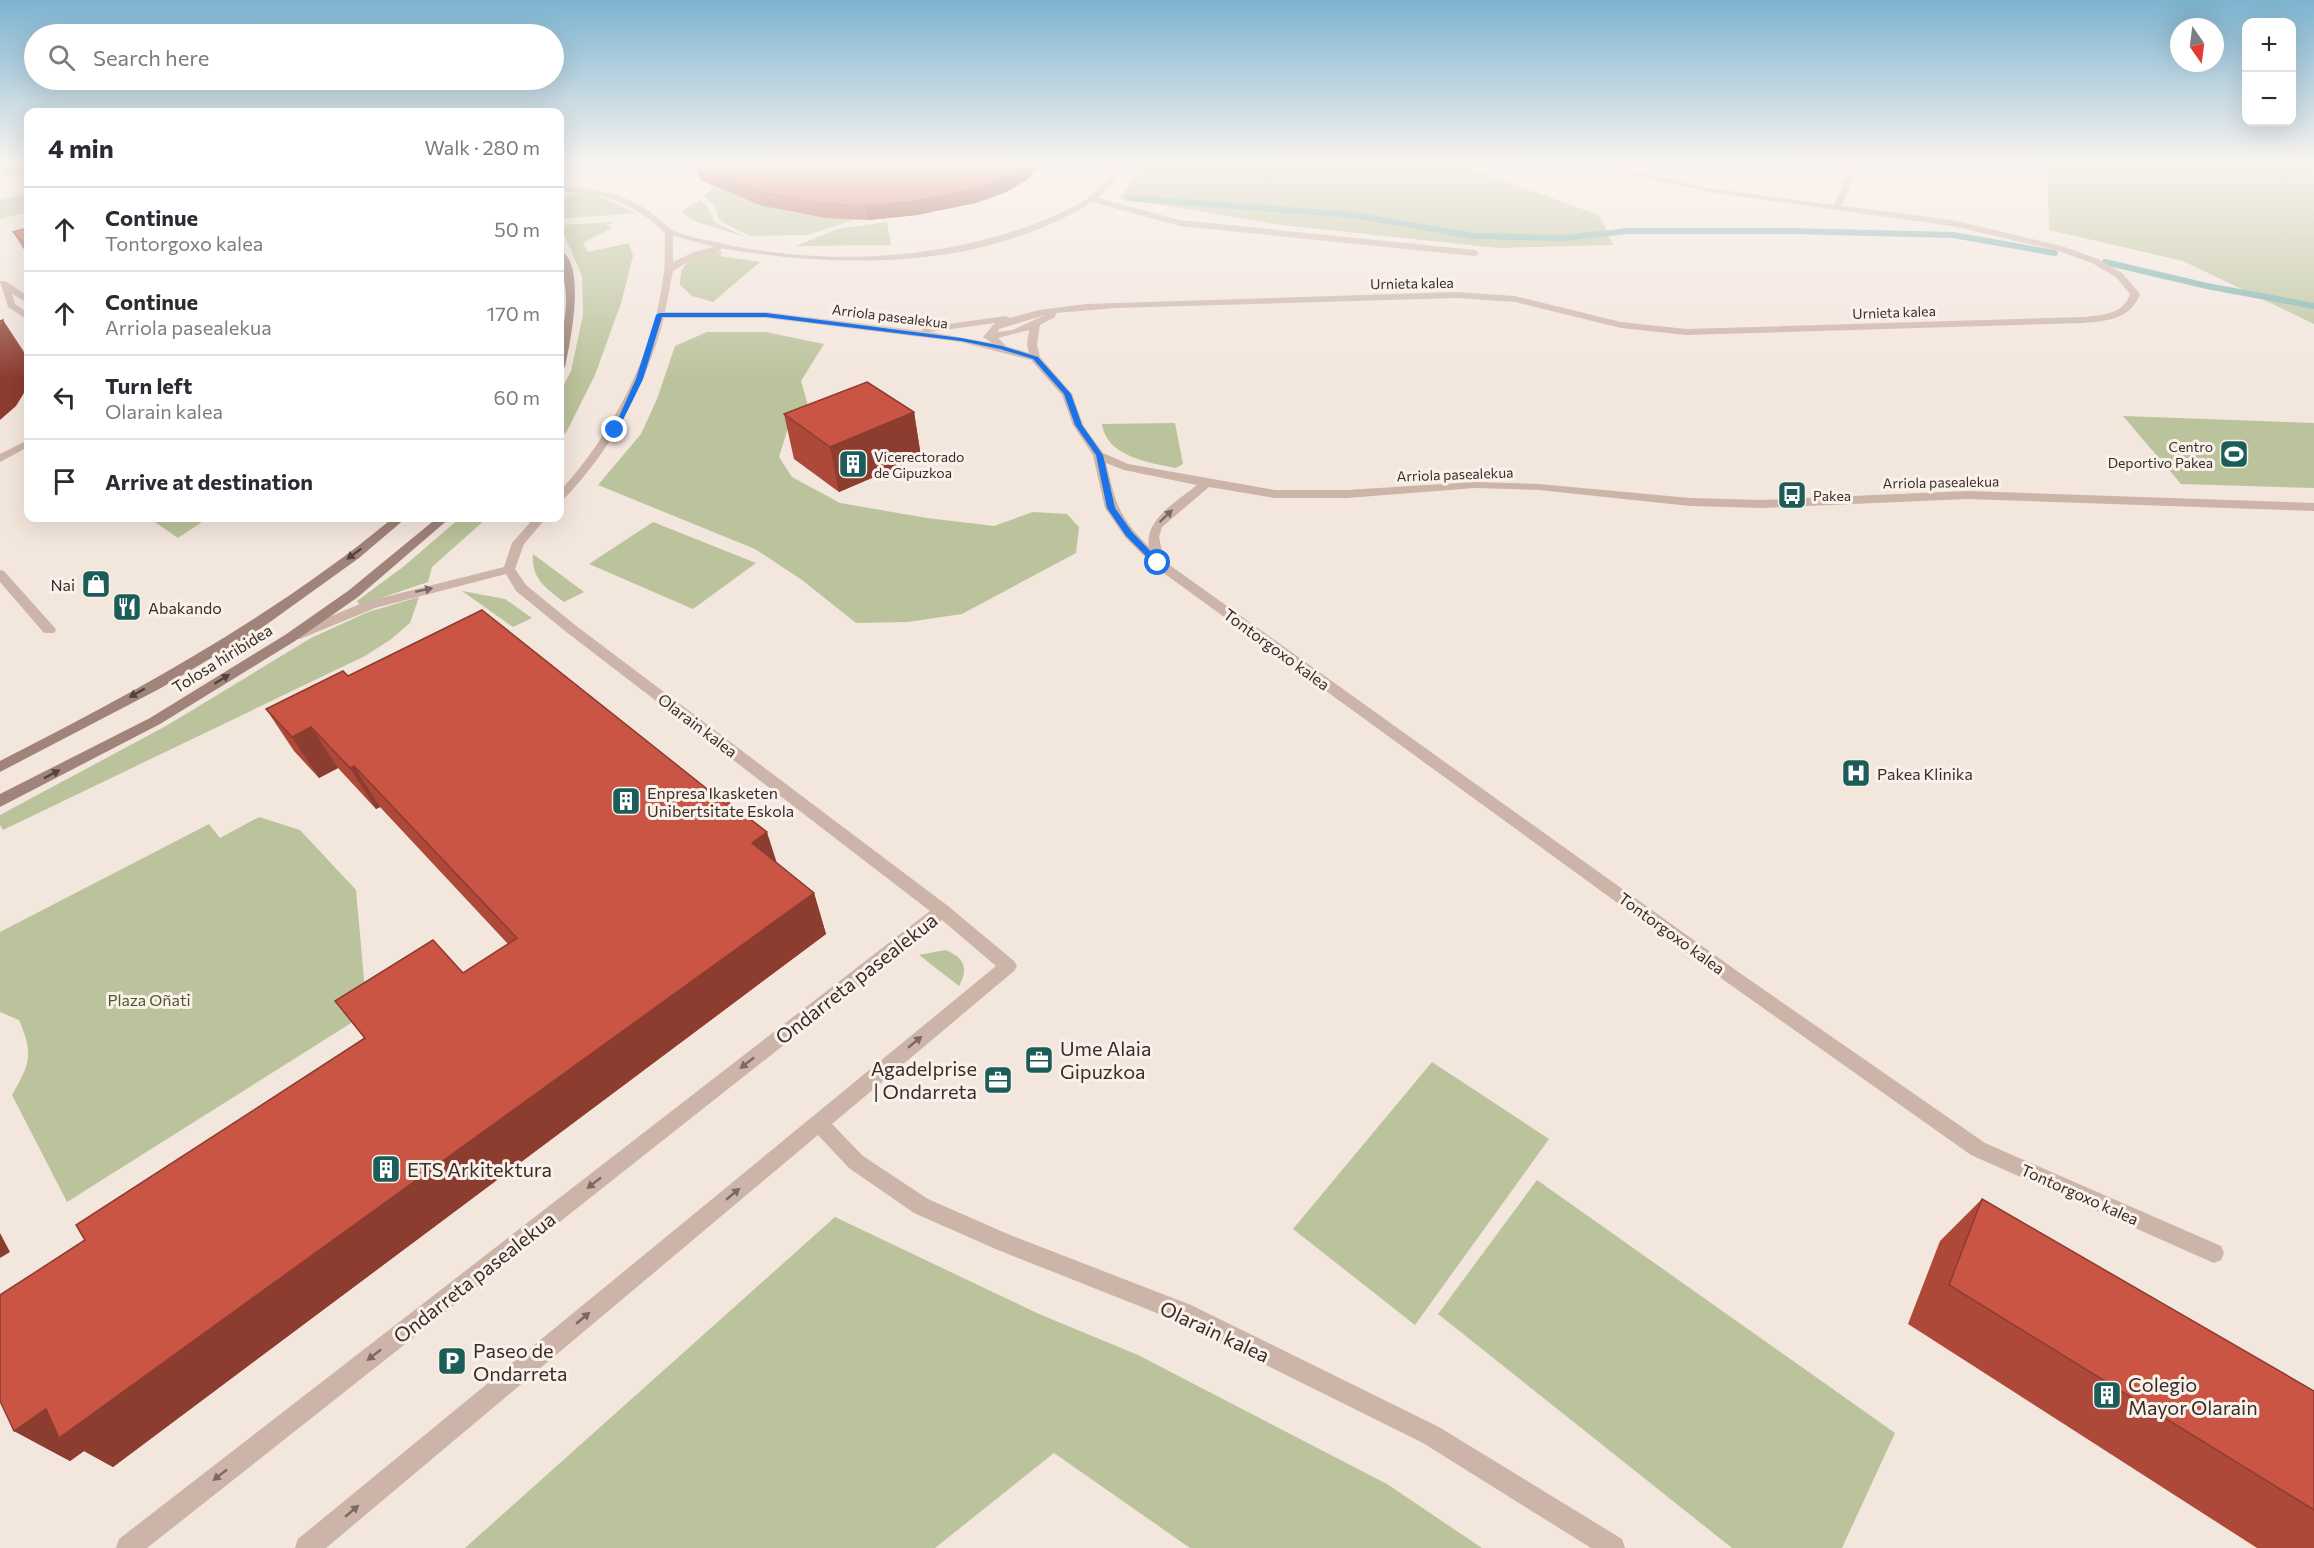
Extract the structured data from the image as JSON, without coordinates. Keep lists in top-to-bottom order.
{
  "streets": {
    "main road": ["Tolosa hiribidea"],
    "street": [
      "Urnieta kalea",
      "Arriola pasealekua",
      "Tontorgoxo kalea",
      "Olarain kalea",
      "Ondarreta pasealekua"
    ]
  },
  "crossings": [
    ["Arriola pasealekua", "Tontorgoxo kalea"],
    ["Olarain kalea", "Ondarreta pasealekua"]
  ],
  "parks": ["Plaza Oñati"],
  "places": {
    "sports": ["Centro Deportivo Pakea"],
    "building": [
      "Vicerectorado de Gipuzkoa",
      "Enpresa Ikasketen Unibertsitate Eskola",
      "ETS Arkitektura",
      "Colegio Mayor Olarain"
    ],
    "bus stop": ["Pakea"],
    "shop": ["Nai"],
    "restaurant": ["Abakando"],
    "hospital": ["Pakea Klinika"],
    "office": ["Ume Alaia Gipuzkoa", "Agadelprise | Ondarreta"],
    "parking": ["Paseo de Ondarreta"]
  },
  "north": "bottom",
  "page": {
    "map_buttons": ["+", "−"],
    "search": "Search here",
    "heading": ["4 min", "Walk · 280 m"],
    "list": [
      ["Continue", "Tontorgoxo kalea", "50 m"],
      ["Continue", "Arriola pasealekua", "170 m"],
      ["Turn left", "Olarain kalea", "60 m"],
      "Arrive at destination"
    ]
  }
}
